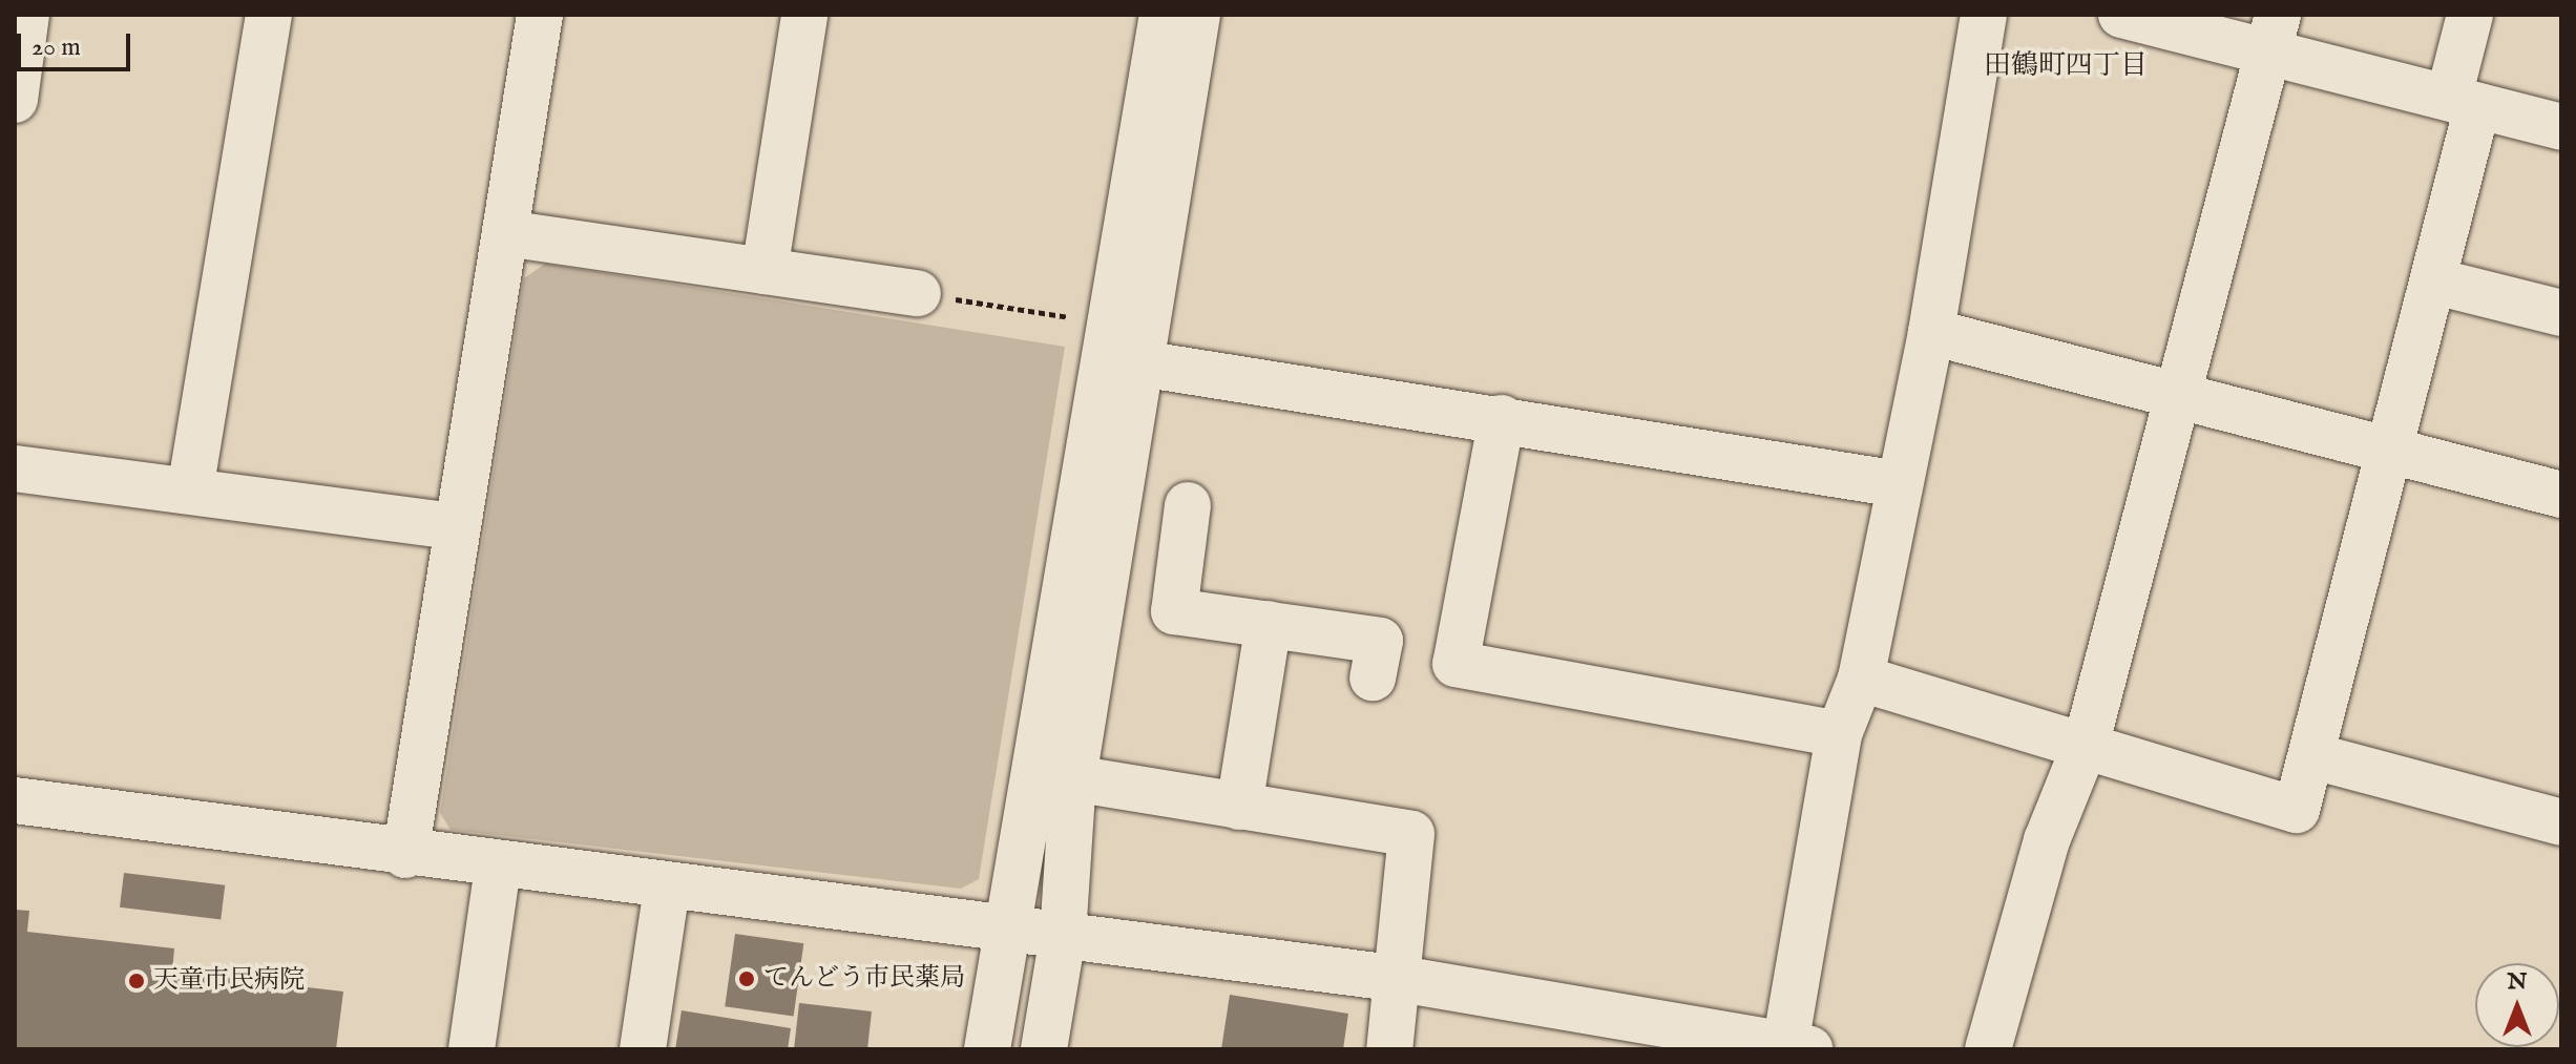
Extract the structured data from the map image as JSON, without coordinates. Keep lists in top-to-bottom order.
{
  "districts": ["田鶴町四丁目"],
  "places": ["てんどう市民薬局", "天童市民病院"],
  "scale_bar": "20 m",
  "north": "top"
}
